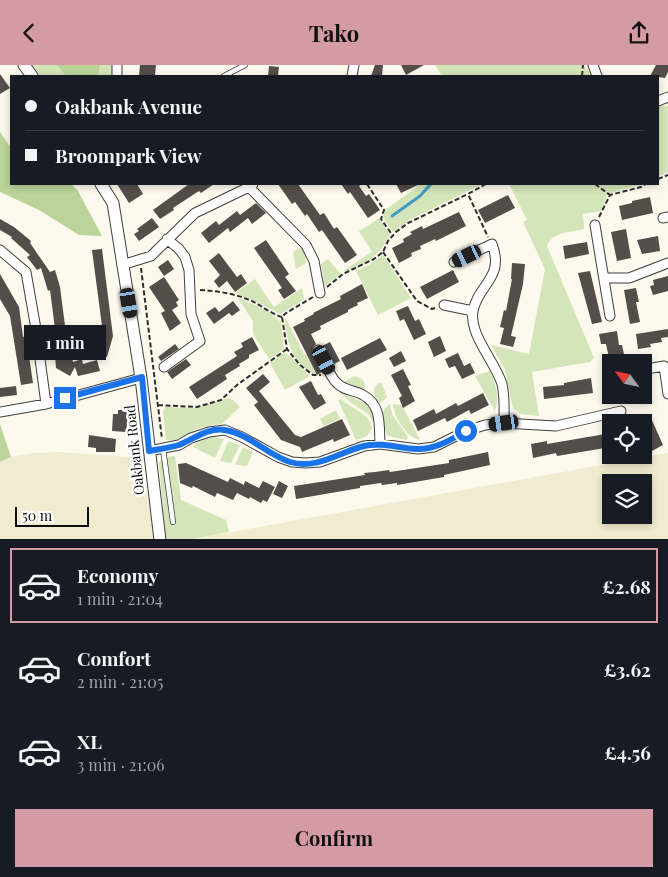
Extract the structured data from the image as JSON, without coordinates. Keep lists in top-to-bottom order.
{
  "streets": {
    "street": ["Oakbank Road"]
  },
  "scale_bar": "50 m",
  "north": "top left",
  "page": {
    "header": "Tako",
    "banner": ["Oakbank Avenue", "Broompark View"],
    "bubble": "1 min",
    "scale": "50 m",
    "list": [
      {
        "name": "Economy",
        "note": "1 min · 21:04",
        "value": "£2.68"
      },
      {
        "name": "Comfort",
        "note": "2 min · 21:05",
        "value": "£3.62"
      },
      {
        "name": "XL",
        "note": "3 min · 21:06",
        "value": "£4.56"
      }
    ],
    "buttons": "Confirm"
  }
}
